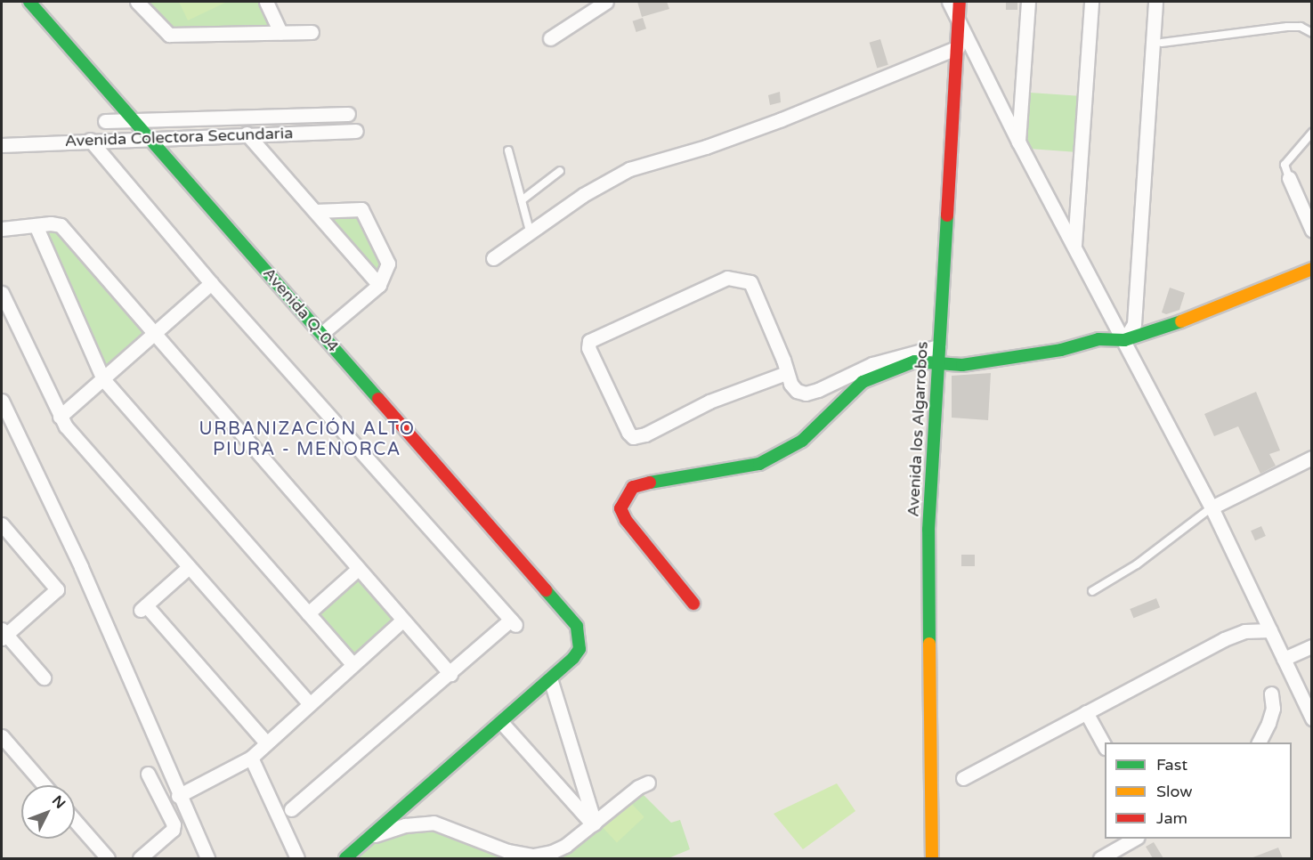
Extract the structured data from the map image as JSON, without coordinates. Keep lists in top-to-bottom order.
{
  "streets": {
    "street": ["Avenida Colectora Secundaria", "Avenida Q-04", "Avenida los Algarrobos"]
  },
  "crossings": [
    ["Avenida Colectora Secundaria", "Avenida Q-04"]
  ],
  "districts": ["URBANIZACIÓN ALTO PIURA - MENORCA"],
  "legend": ["Fast", "Slow", "Jam"],
  "north": "top right"
}
